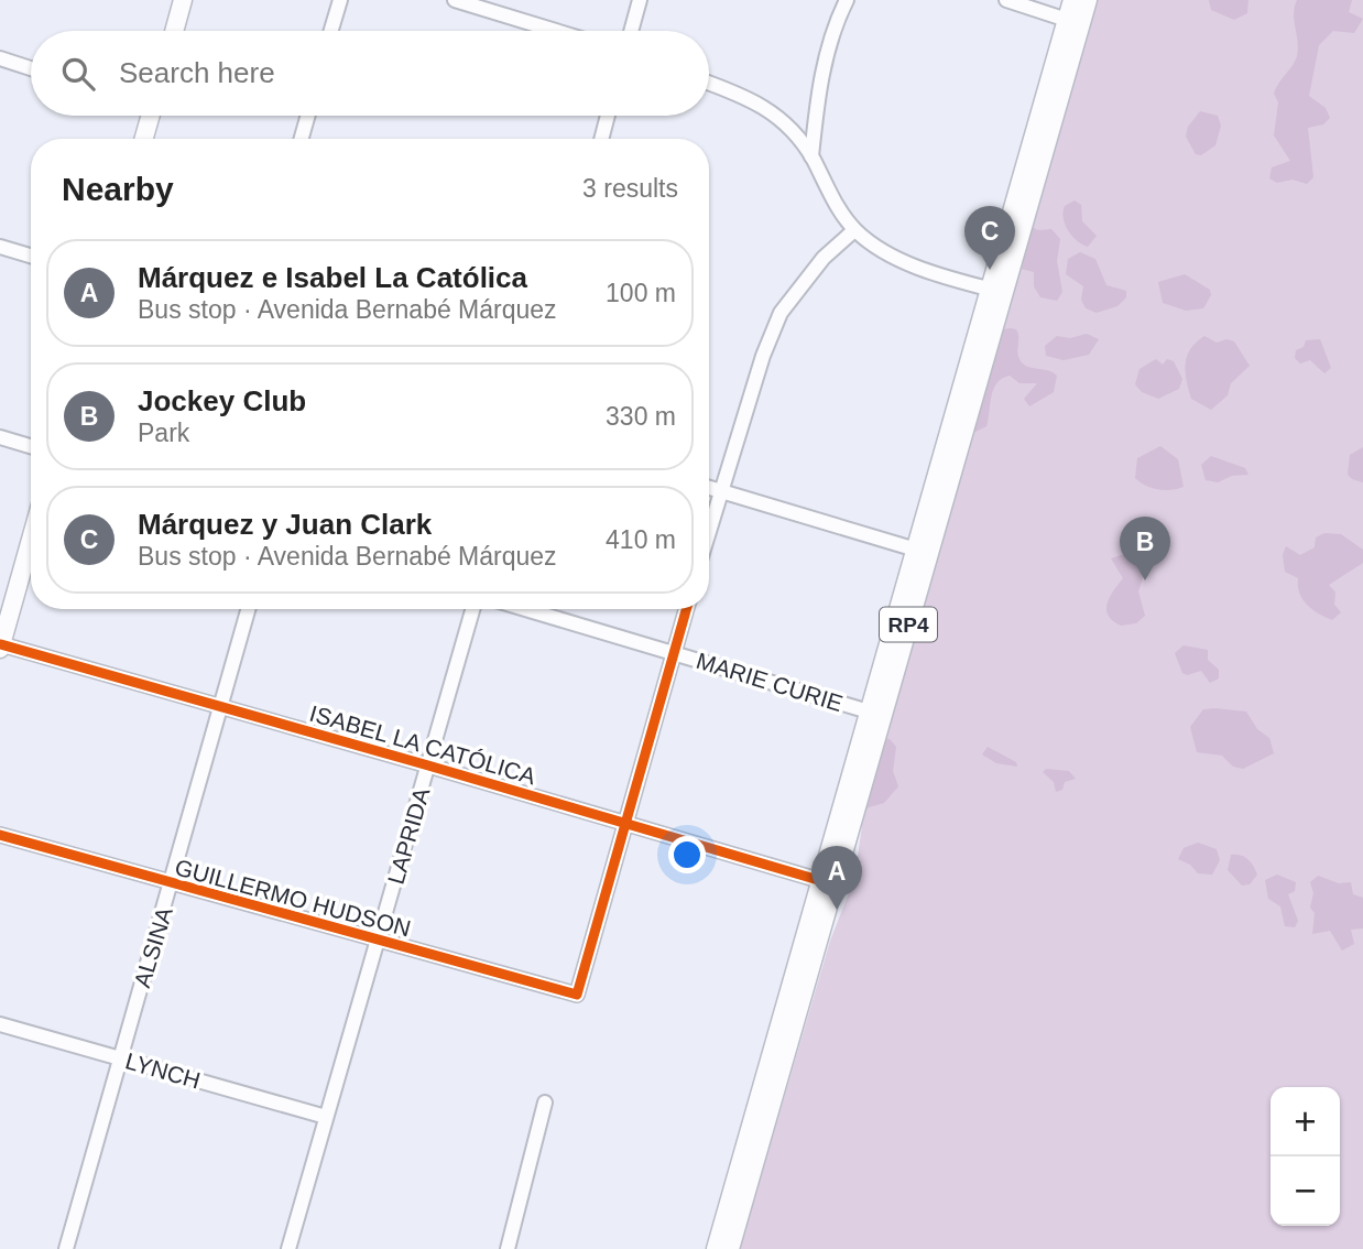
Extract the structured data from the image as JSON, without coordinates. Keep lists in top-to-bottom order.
{
  "streets": {
    "main road": ["RP4"],
    "street": [
      "MARIE CURIE",
      "ISABEL LA CATÓLICA",
      "LAPRIDA",
      "GUILLERMO HUDSON",
      "ALSINA",
      "LYNCH"
    ]
  },
  "crossings": [
    ["RP4", "MARIE CURIE"],
    ["RP4", "ISABEL LA CATÓLICA"],
    ["ISABEL LA CATÓLICA", "LAPRIDA"],
    ["ISABEL LA CATÓLICA", "GUILLERMO HUDSON"],
    ["ISABEL LA CATÓLICA", "ALSINA"],
    ["LAPRIDA", "GUILLERMO HUDSON"],
    ["LAPRIDA", "LYNCH"],
    ["GUILLERMO HUDSON", "ALSINA"],
    ["ALSINA", "LYNCH"]
  ],
  "page": {
    "search": "Search here",
    "heading": ["Nearby", "3 results"],
    "pins": ["C", "B", "A"],
    "list": [
      {
        "mark": "A",
        "name": "Márquez e Isabel La Católica",
        "note": "Bus stop · Avenida Bernabé Márquez",
        "value": "100 m"
      },
      {
        "mark": "B",
        "name": "Jockey Club",
        "note": "Park",
        "value": "330 m"
      },
      {
        "mark": "C",
        "name": "Márquez y Juan Clark",
        "note": "Bus stop · Avenida Bernabé Márquez",
        "value": "410 m"
      }
    ],
    "map_buttons": ["+", "−"]
  }
}
